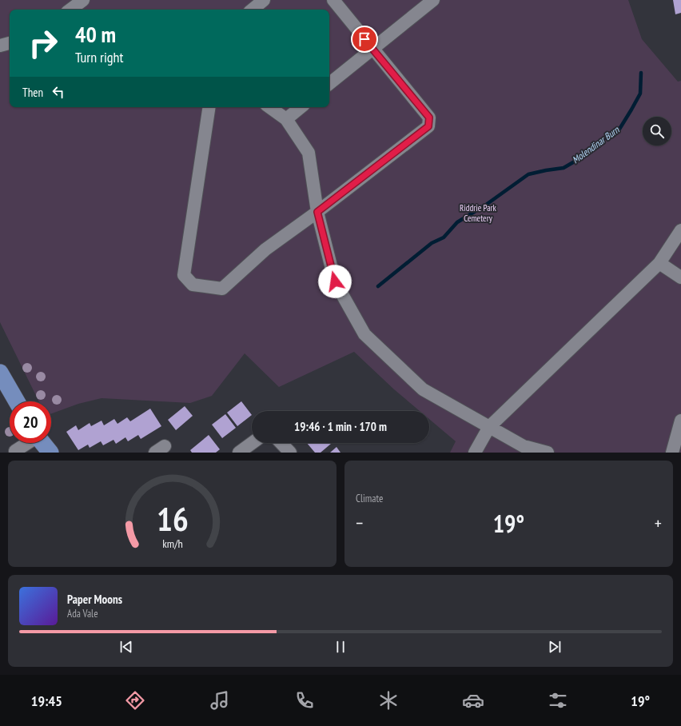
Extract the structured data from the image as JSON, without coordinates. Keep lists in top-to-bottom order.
{
  "water": ["Molendinar Burn"],
  "parks": ["Riddrie Park Cemetery"],
  "page": {
    "turn": ["40 m", "Turn right"],
    "then": "Then",
    "limit": "20",
    "trip": "19:46 · 1 min · 170 m",
    "tile": "Climate",
    "heat": ["−", "19°", "+"],
    "song": ["Paper Moons", "Ada Vale"],
    "tabs": ["19:45", "19°"],
    "gauge": ["16", "km/h"]
  }
}
